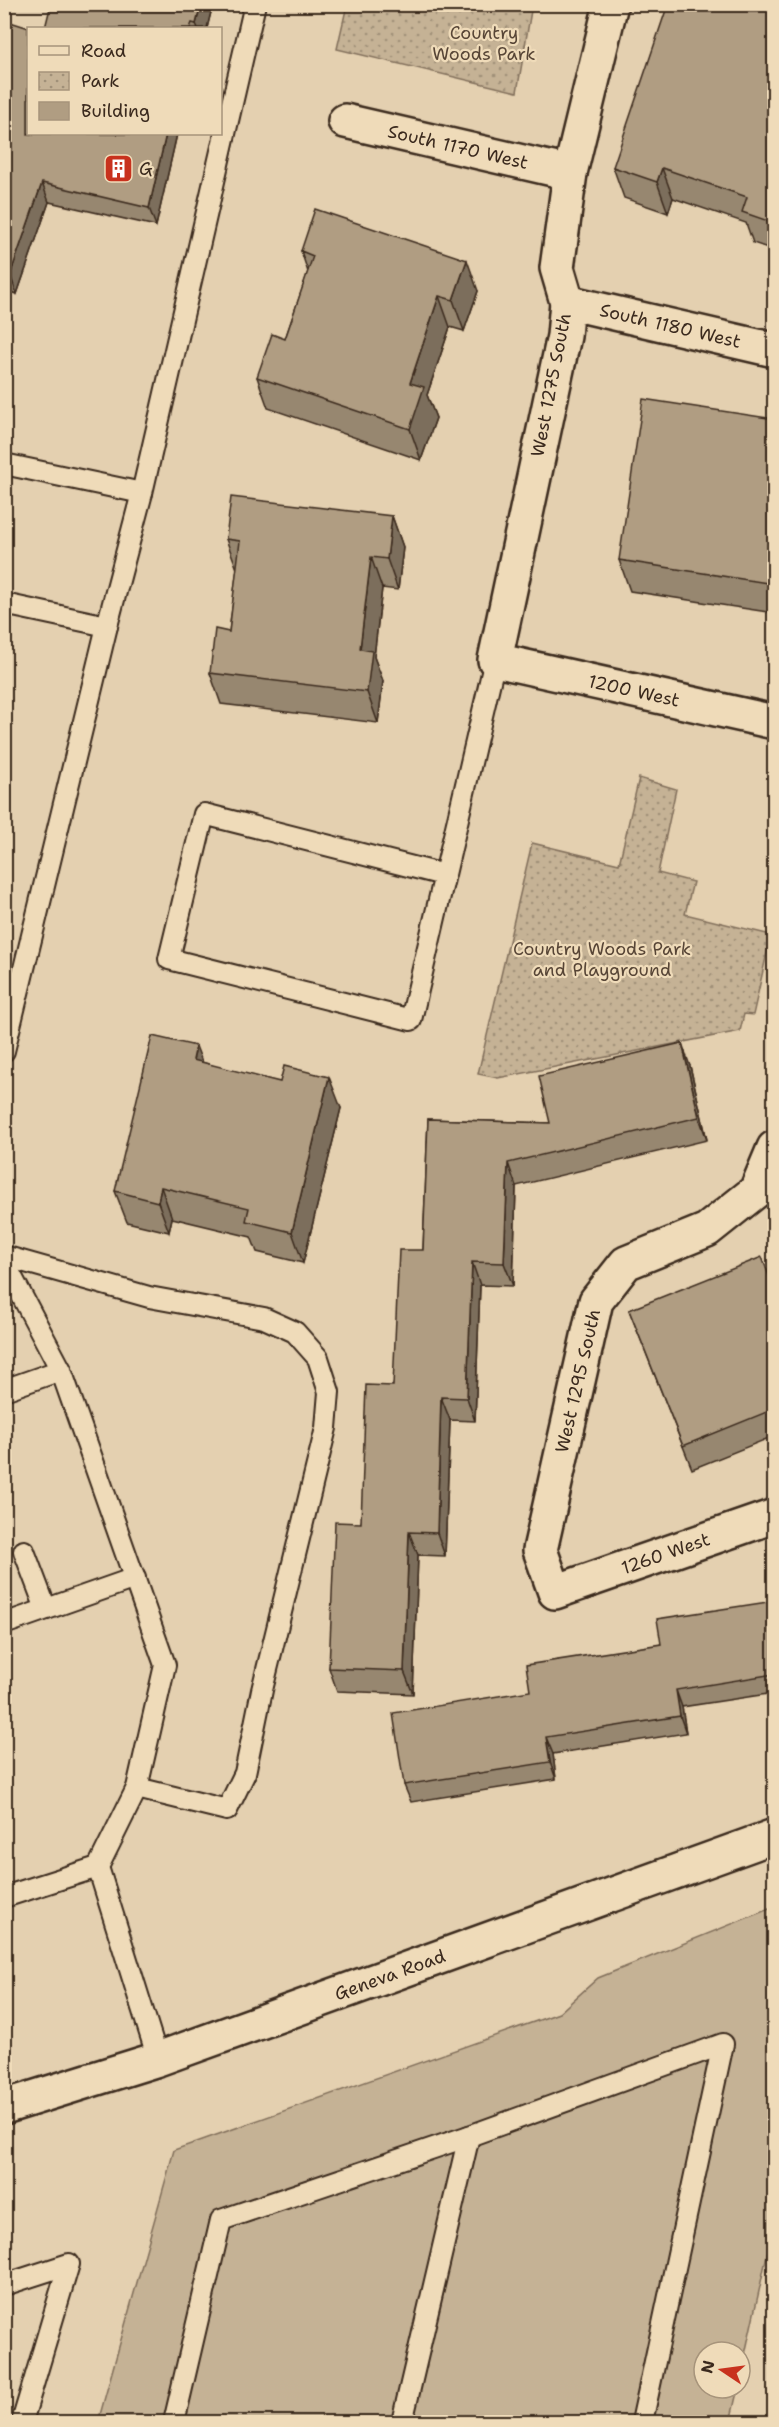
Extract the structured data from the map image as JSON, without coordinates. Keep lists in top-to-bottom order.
{
  "streets": {
    "street": [
      "South 1170 West",
      "South 1180 West",
      "West 1275 South",
      "1200 West",
      "West 1295 South",
      "1260 West",
      "Geneva Road"
    ]
  },
  "crossings": [
    ["South 1170 West", "West 1275 South"],
    ["South 1180 West", "West 1275 South"],
    ["West 1275 South", "1200 West"],
    ["West 1295 South", "1260 West"]
  ],
  "parks": ["Country Woods Park", "Country Woods Park and Playground"],
  "places": {
    "building": ["G"]
  },
  "legend": ["Road", "Park", "Building"],
  "north": "left"
}
